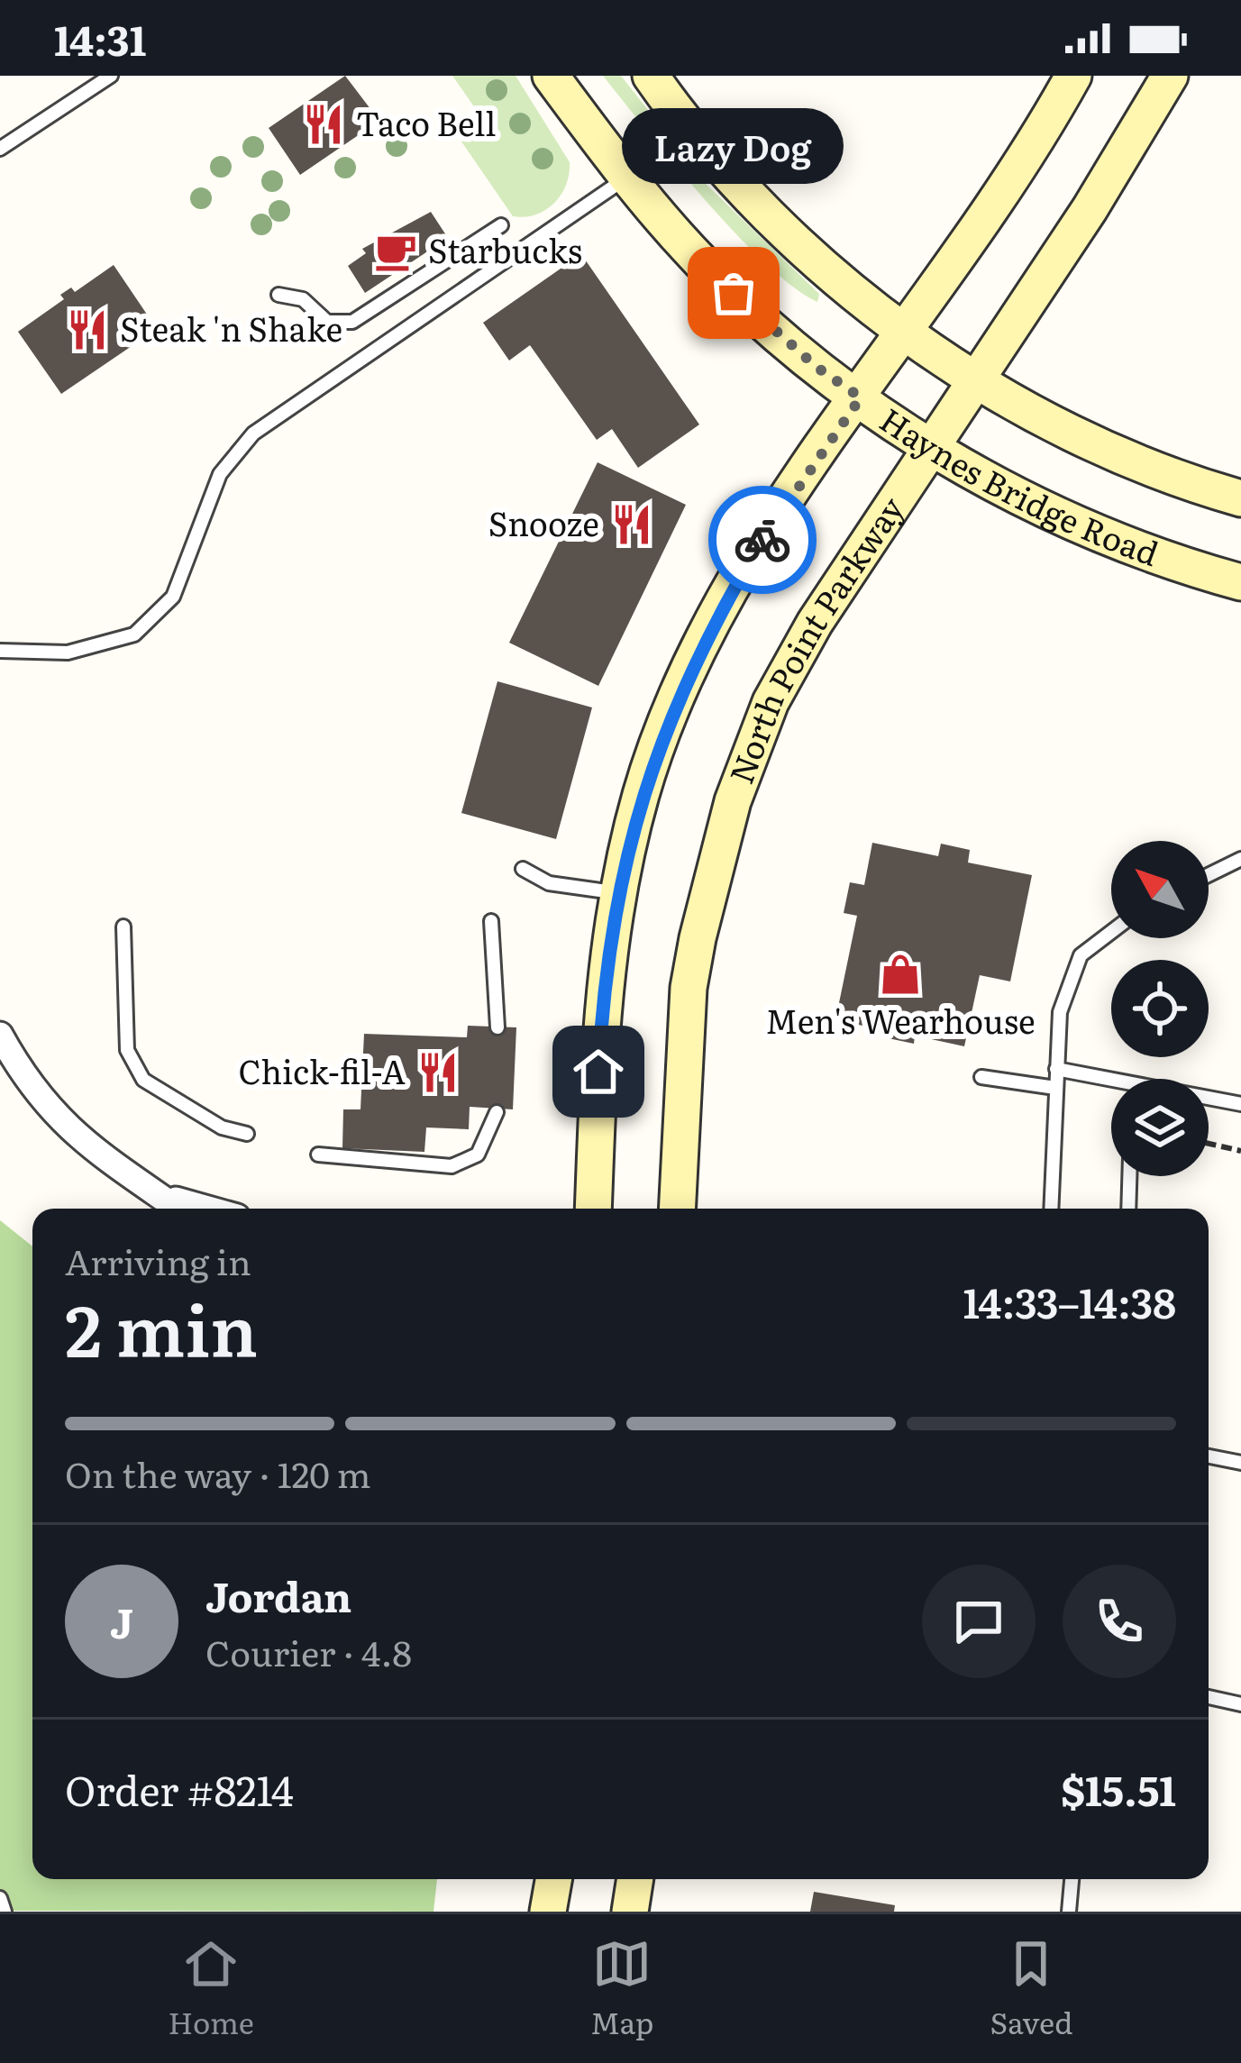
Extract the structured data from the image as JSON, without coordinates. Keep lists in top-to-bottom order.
{
  "streets": {
    "street": ["Haynes Bridge Road", "North Point Parkway"]
  },
  "crossings": [
    ["Haynes Bridge Road", "North Point Parkway"]
  ],
  "places": {
    "restaurant": [
      "Taco Bell",
      "Steak 'n Shake",
      "Snooze",
      "Chick-fil-A"
    ],
    "cafe": ["Starbucks"],
    "other": ["Lazy Dog"],
    "shop": ["Men's Wearhouse"]
  },
  "north": "top left",
  "page": {
    "status": "14:31",
    "bubble": "Lazy Dog",
    "heading": ["2 min", "Arriving in", "14:33–14:38"],
    "panel": [
      "Jordan",
      "Courier · 4.8",
      "Order #8214",
      "$15.51"
    ],
    "bar": "On the way · 120 m",
    "round": "J",
    "tabs": ["Home", "Map", "Saved"]
  }
}
